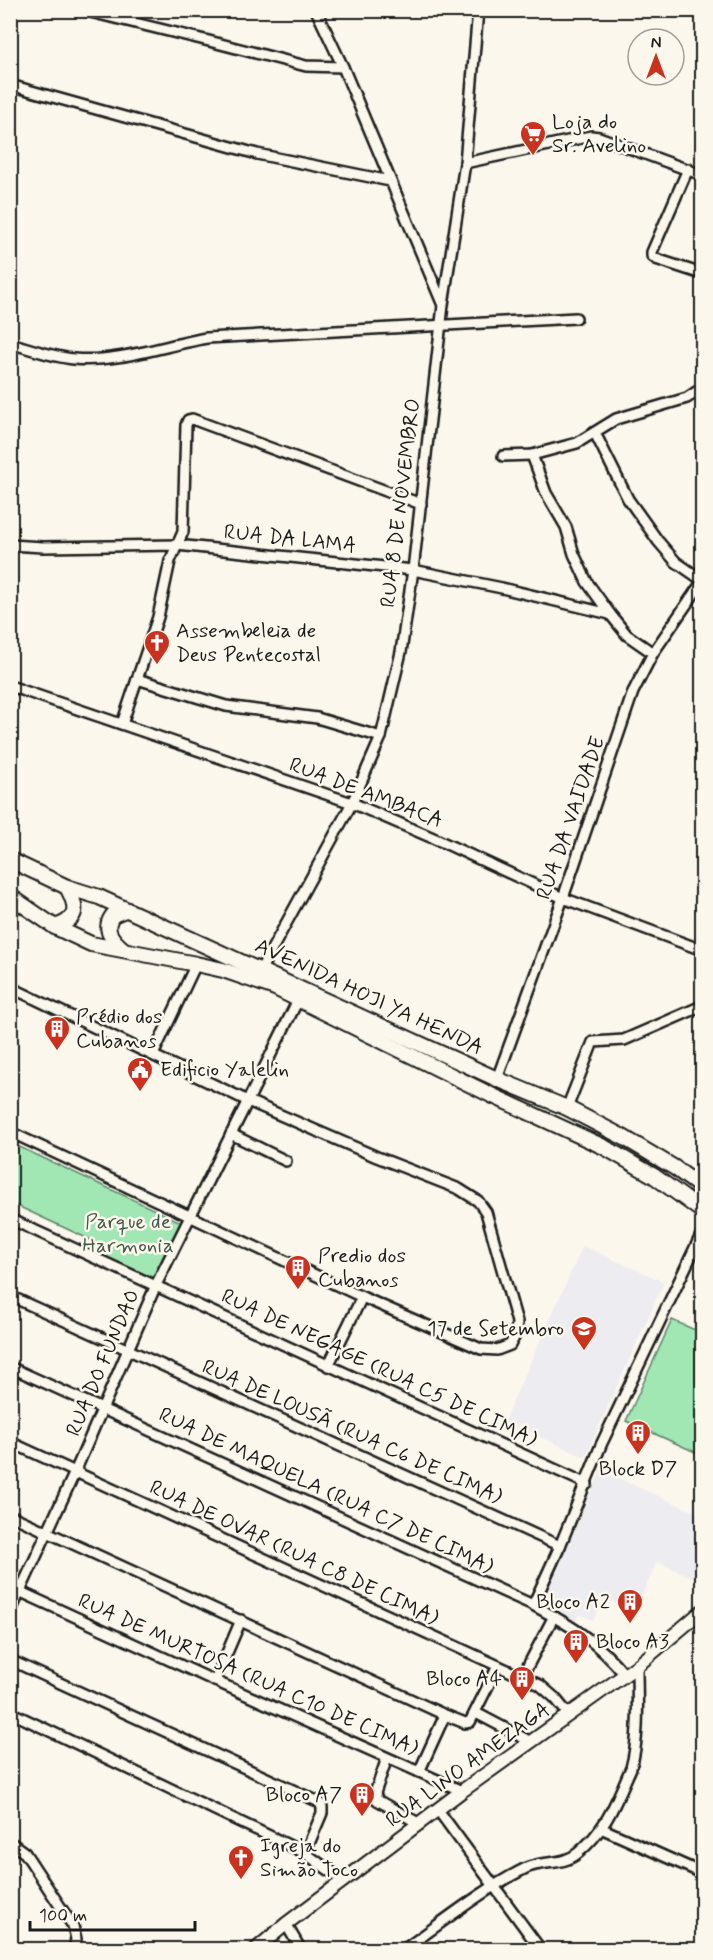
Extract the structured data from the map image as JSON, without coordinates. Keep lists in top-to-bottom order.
{
  "streets": {
    "main road": ["AVENIDA HOJI YA HENDA"],
    "street": [
      "RUA 8 DE NOVEMBRO",
      "RUA DA LAMA",
      "RUA DE AMBACA",
      "RUA DA VAIDADE",
      "RUA DO FUNDAO",
      "RUA DE NEGAGE (RUA C5 DE CIMA)",
      "RUA DE LOUSÃ (RUA C6 DE CIMA)",
      "RUA DE MAQUELA (RUA C7 DE CIMA)",
      "RUA DE OVAR (RUA C8 DE CIMA)",
      "RUA DE MURTOSA (RUA C10 DE CIMA)",
      "RUA LINO AMEZAGA"
    ]
  },
  "crossings": [
    ["RUA 8 DE NOVEMBRO", "RUA DA LAMA"],
    ["RUA 8 DE NOVEMBRO", "RUA DE AMBACA"],
    ["RUA 8 DE NOVEMBRO", "AVENIDA HOJI YA HENDA"],
    ["RUA DE AMBACA", "RUA DA VAIDADE"],
    ["RUA DA VAIDADE", "AVENIDA HOJI YA HENDA"],
    ["RUA DO FUNDAO", "RUA DE NEGAGE (RUA C5 DE CIMA)"],
    ["RUA DO FUNDAO", "RUA DE LOUSÃ (RUA C6 DE CIMA)"],
    ["RUA DO FUNDAO", "RUA DE MAQUELA (RUA C7 DE CIMA)"],
    ["RUA DO FUNDAO", "RUA DE OVAR (RUA C8 DE CIMA)"],
    ["RUA DO FUNDAO", "RUA DE MURTOSA (RUA C10 DE CIMA)"],
    ["RUA DE MAQUELA (RUA C7 DE CIMA)", "RUA LINO AMEZAGA"],
    ["RUA DE OVAR (RUA C8 DE CIMA)", "RUA LINO AMEZAGA"],
    ["RUA DE MURTOSA (RUA C10 DE CIMA)", "RUA LINO AMEZAGA"]
  ],
  "parks": ["Parque de Harmonia"],
  "places": {
    "supermarket": ["Loja do Sr. Avelino"],
    "church": ["Assembeleia de Deus Pentecostal", "Igreja do Simão Toco"],
    "building": [
      "Prédio dos Cubanos",
      "Predio dos Cubanos",
      "Block D7",
      "Bloco A2",
      "Bloco A3",
      "Bloco A4",
      "Bloco A7"
    ],
    "public building": ["Edificio Yalelin"],
    "school or university": ["17 de Setembro"]
  },
  "scale_bar": "100 m",
  "north": "top"
}
